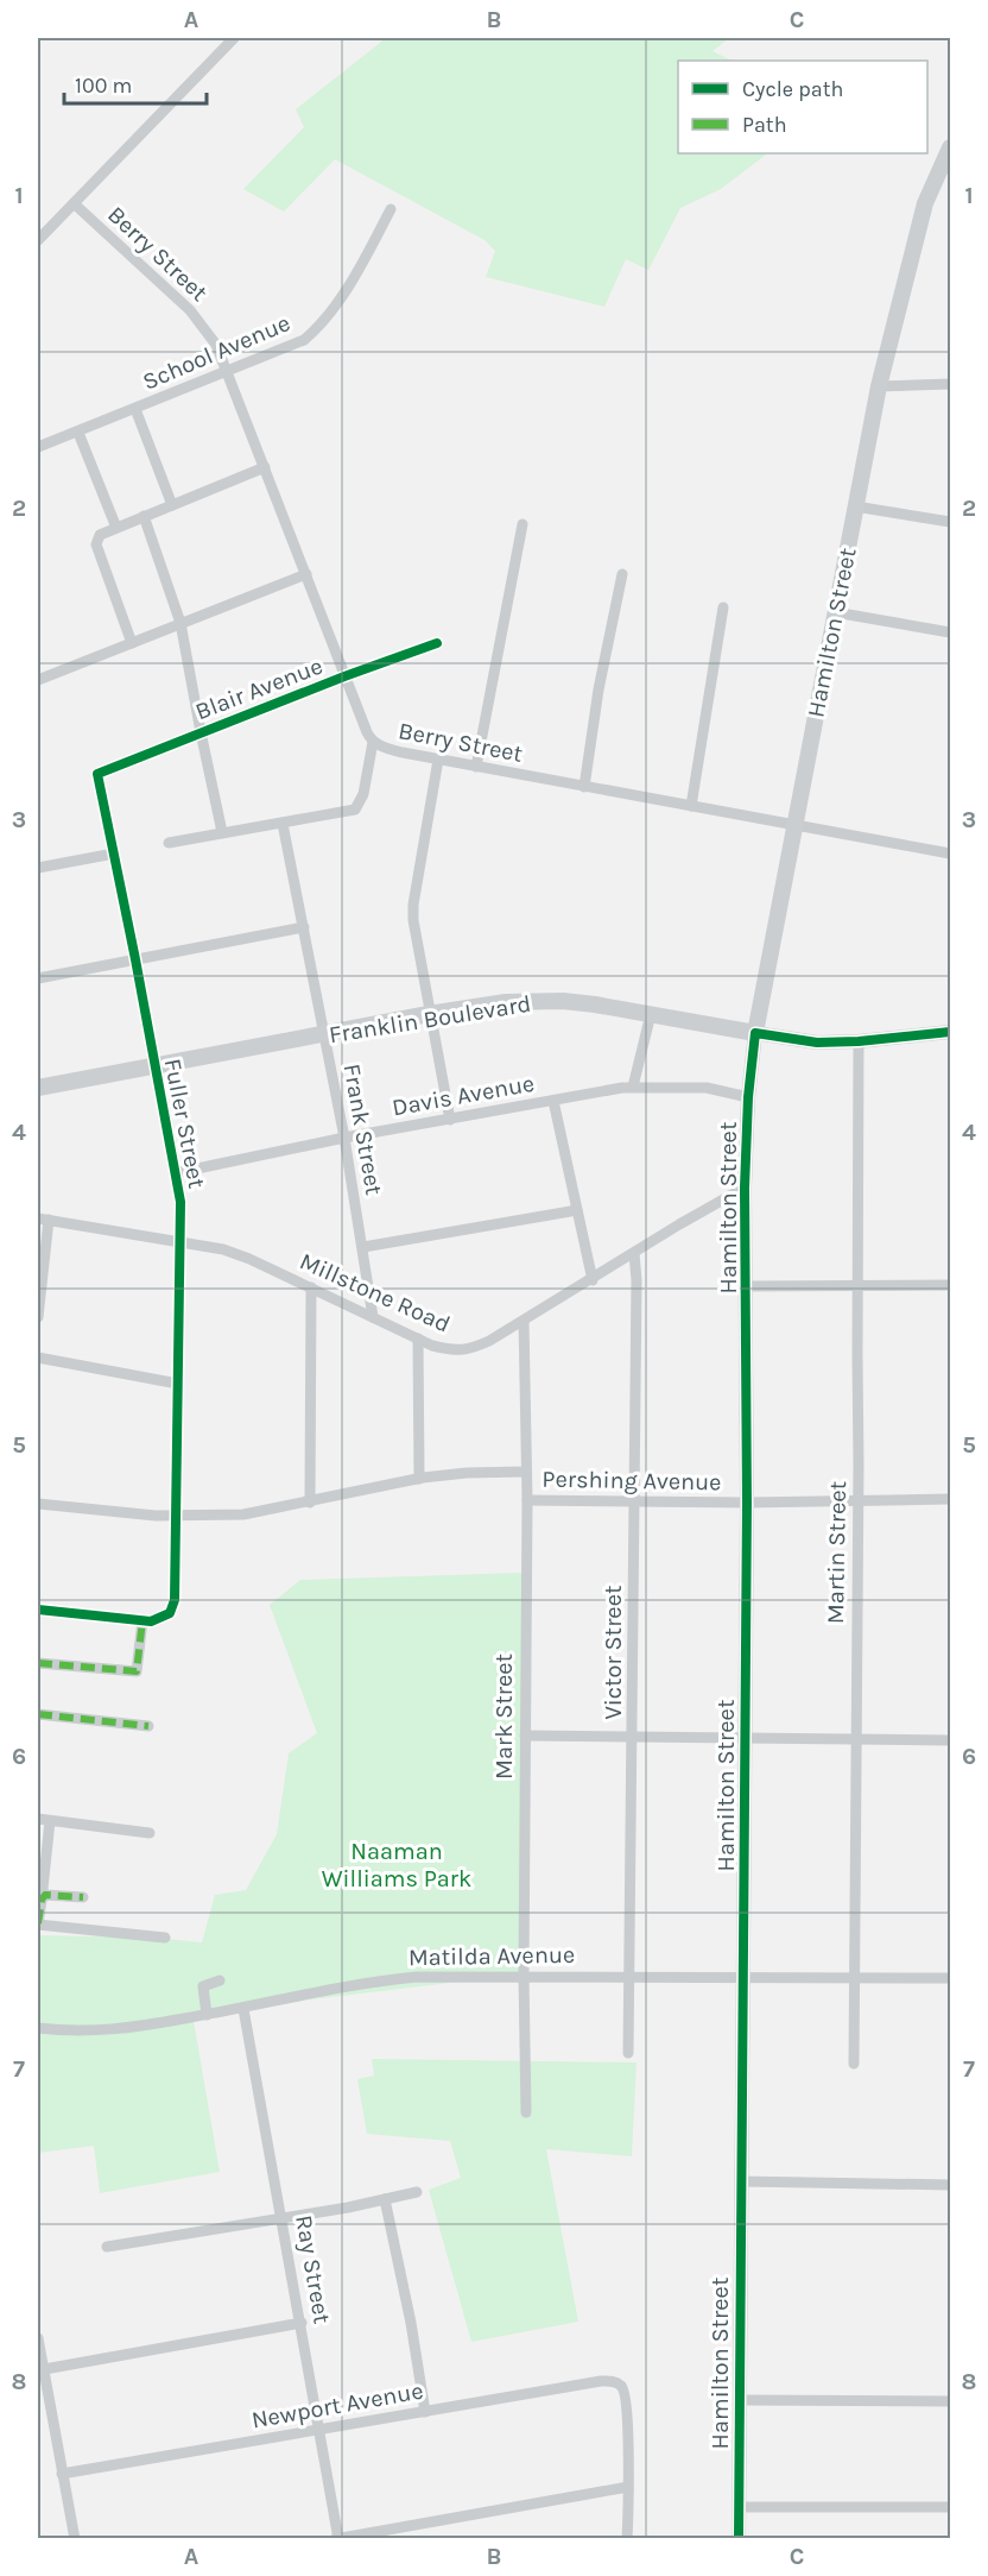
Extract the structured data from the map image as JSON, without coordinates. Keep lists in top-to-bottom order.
{
  "streets": {
    "main road": ["Hamilton Street", "Franklin Boulevard"],
    "street": [
      "Berry Street",
      "School Avenue",
      "Blair Avenue",
      "Davis Avenue",
      "Fuller Street",
      "Frank Street",
      "Millstone Road",
      "Pershing Avenue",
      "Martin Street",
      "Victor Street",
      "Mark Street",
      "Matilda Avenue",
      "Ray Street",
      "Newport Avenue"
    ]
  },
  "crossings": [
    ["Berry Street", "School Avenue"],
    ["Berry Street", "Hamilton Street"],
    ["Berry Street", "Blair Avenue"],
    ["Hamilton Street", "Franklin Boulevard"],
    ["Hamilton Street", "Davis Avenue"],
    ["Hamilton Street", "Millstone Road"],
    ["Hamilton Street", "Pershing Avenue"],
    ["Hamilton Street", "Matilda Avenue"],
    ["Blair Avenue", "Fuller Street"],
    ["Franklin Boulevard", "Fuller Street"],
    ["Franklin Boulevard", "Frank Street"],
    ["Franklin Boulevard", "Martin Street"],
    ["Davis Avenue", "Fuller Street"],
    ["Davis Avenue", "Frank Street"],
    ["Fuller Street", "Millstone Road"],
    ["Frank Street", "Millstone Road"],
    ["Millstone Road", "Victor Street"],
    ["Millstone Road", "Mark Street"],
    ["Pershing Avenue", "Martin Street"],
    ["Pershing Avenue", "Victor Street"],
    ["Pershing Avenue", "Mark Street"],
    ["Martin Street", "Matilda Avenue"],
    ["Victor Street", "Matilda Avenue"],
    ["Mark Street", "Matilda Avenue"],
    ["Matilda Avenue", "Ray Street"],
    ["Ray Street", "Newport Avenue"]
  ],
  "parks": ["Naaman Williams Park"],
  "legend": ["Cycle path", "Path"],
  "scale_bar": "100 m",
  "grid": {
    "columns": ["A", "B", "C"],
    "rows": [
      "1",
      "2",
      "3",
      "4",
      "5",
      "6",
      "7",
      "8"
    ]
  }
}
